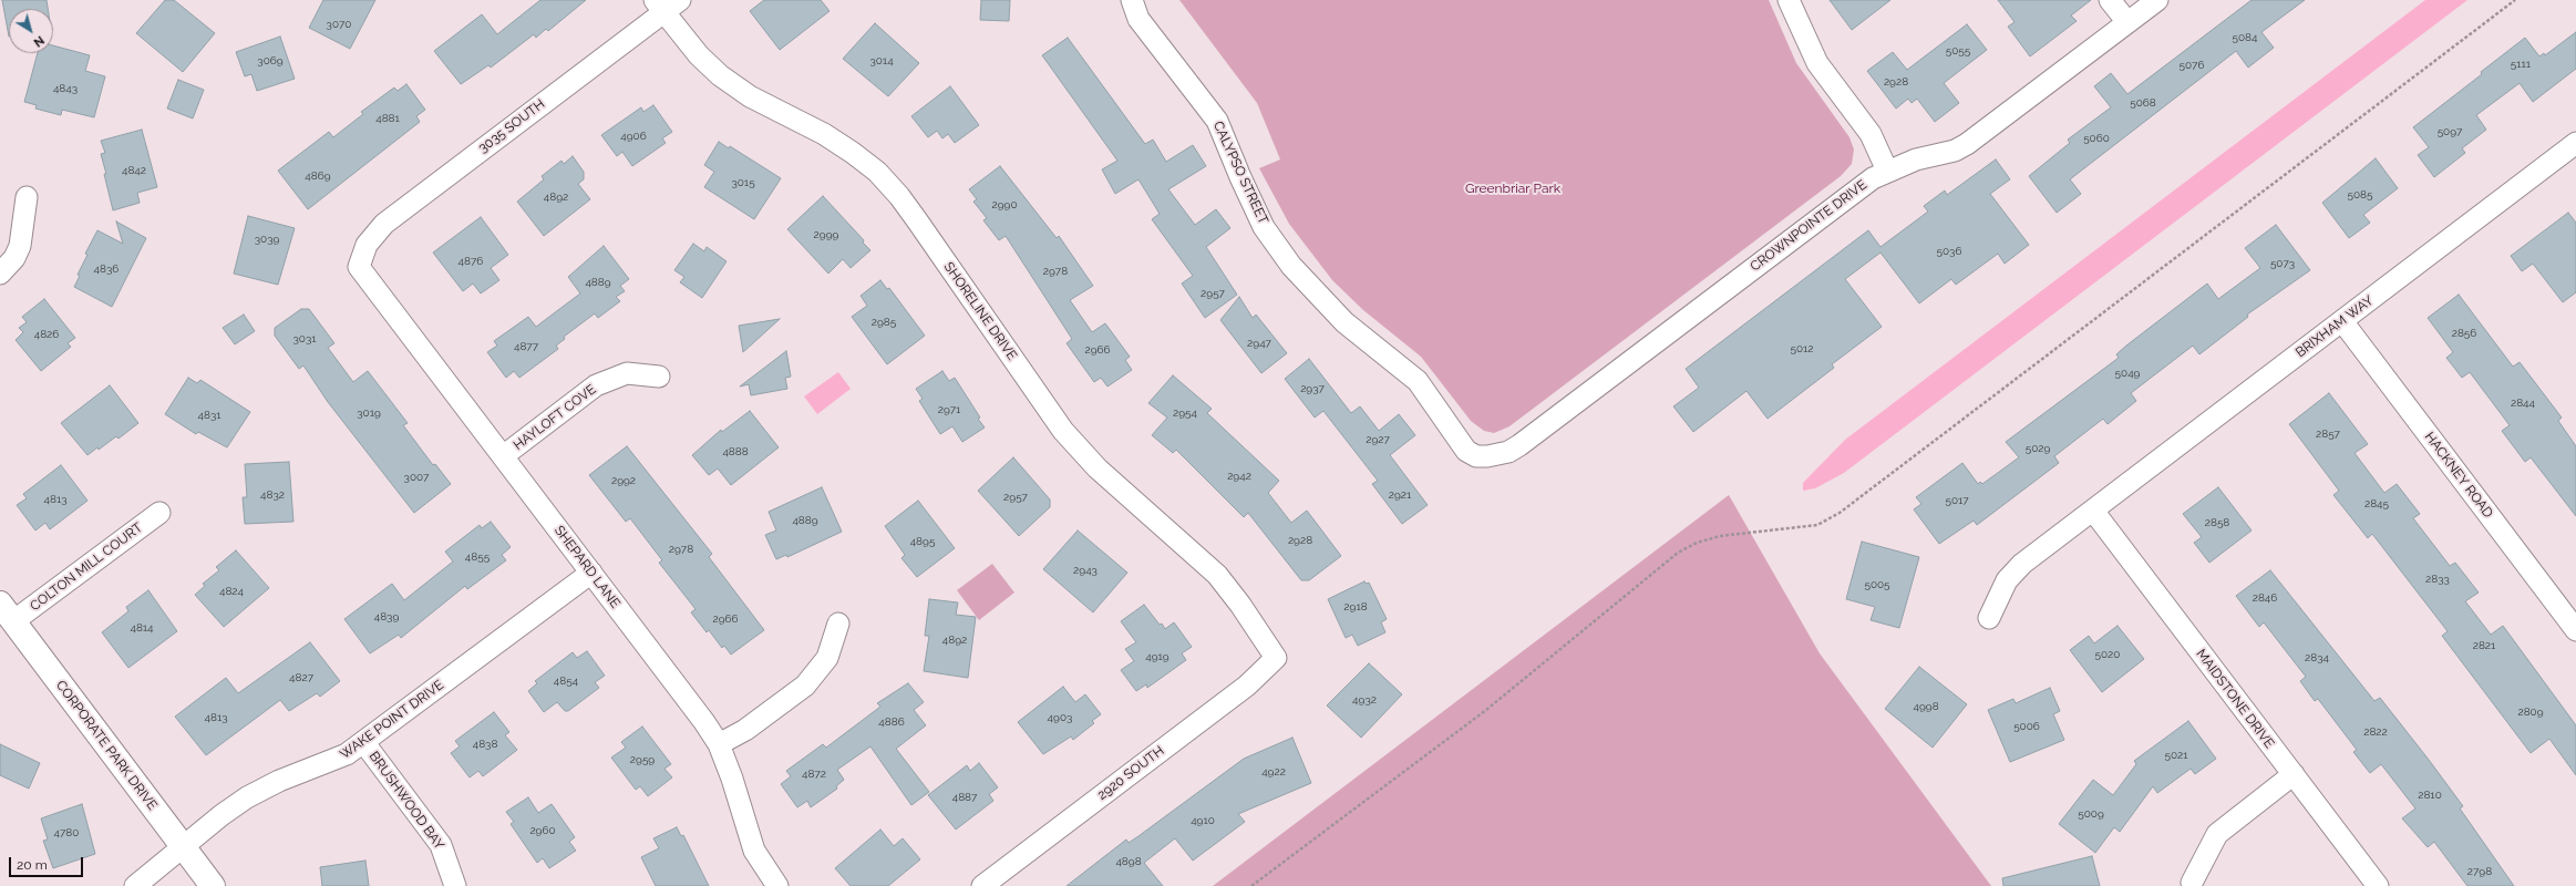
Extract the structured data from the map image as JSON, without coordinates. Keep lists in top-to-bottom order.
{
  "streets": {
    "street": [
      "3035 SOUTH",
      "CALYPSO STREET",
      "CROWNPOINTE DRIVE",
      "SHORELINE DRIVE",
      "BRIXHAM WAY",
      "HAYLOFT COVE",
      "HACKNEY ROAD",
      "COLTON MILL COURT",
      "SHEPARD LANE",
      "MAIDSTONE DRIVE",
      "WAKE POINT DRIVE",
      "CORPORATE PARK DRIVE",
      "2920 SOUTH",
      "BRUSHWOOD BAY"
    ]
  },
  "crossings": [
    ["3035 SOUTH", "SHORELINE DRIVE"],
    ["3035 SOUTH", "SHEPARD LANE"],
    ["CALYPSO STREET", "CROWNPOINTE DRIVE"],
    ["SHORELINE DRIVE", "2920 SOUTH"],
    ["BRIXHAM WAY", "HACKNEY ROAD"],
    ["BRIXHAM WAY", "MAIDSTONE DRIVE"],
    ["HAYLOFT COVE", "SHEPARD LANE"],
    ["COLTON MILL COURT", "CORPORATE PARK DRIVE"],
    ["SHEPARD LANE", "WAKE POINT DRIVE"],
    ["WAKE POINT DRIVE", "CORPORATE PARK DRIVE"],
    ["WAKE POINT DRIVE", "BRUSHWOOD BAY"]
  ],
  "parks": ["Greenbriar Park"],
  "house_numbers": [
    "3070",
    "5084",
    "5055",
    "3069",
    "3014",
    "5111",
    "5076",
    "2928",
    "4843",
    "5068",
    "4881",
    "5097",
    "4906",
    "5060",
    "4842",
    "4869",
    "3015",
    "5085",
    "4892",
    "2990",
    "2999",
    "3039",
    "5036",
    "4876",
    "5073",
    "4836",
    "2978",
    "4889",
    "2957",
    "2985",
    "2856",
    "4826",
    "3031",
    "2947",
    "4877",
    "5012",
    "2966",
    "5049",
    "2937",
    "2844",
    "2971",
    "3019",
    "2954",
    "4831",
    "2857",
    "2927",
    "5029",
    "4888",
    "2942",
    "3007",
    "2992",
    "4832",
    "2921",
    "2957",
    "4813",
    "5017",
    "2845",
    "4889",
    "2858",
    "2928",
    "4895",
    "2978",
    "4855",
    "2943",
    "2833",
    "5005",
    "4824",
    "2846",
    "2918",
    "4839",
    "2966",
    "4814",
    "4892",
    "2821",
    "5020",
    "4919",
    "2834",
    "4827",
    "4854",
    "4932",
    "4998",
    "2809",
    "4813",
    "4903",
    "4886",
    "5006",
    "2822",
    "4838",
    "5021",
    "2959",
    "4922",
    "4872",
    "2810",
    "4887",
    "5009",
    "4910",
    "2960",
    "4780",
    "4898",
    "2798"
  ],
  "scale_bar": "20 m",
  "north": "bottom right"
}
